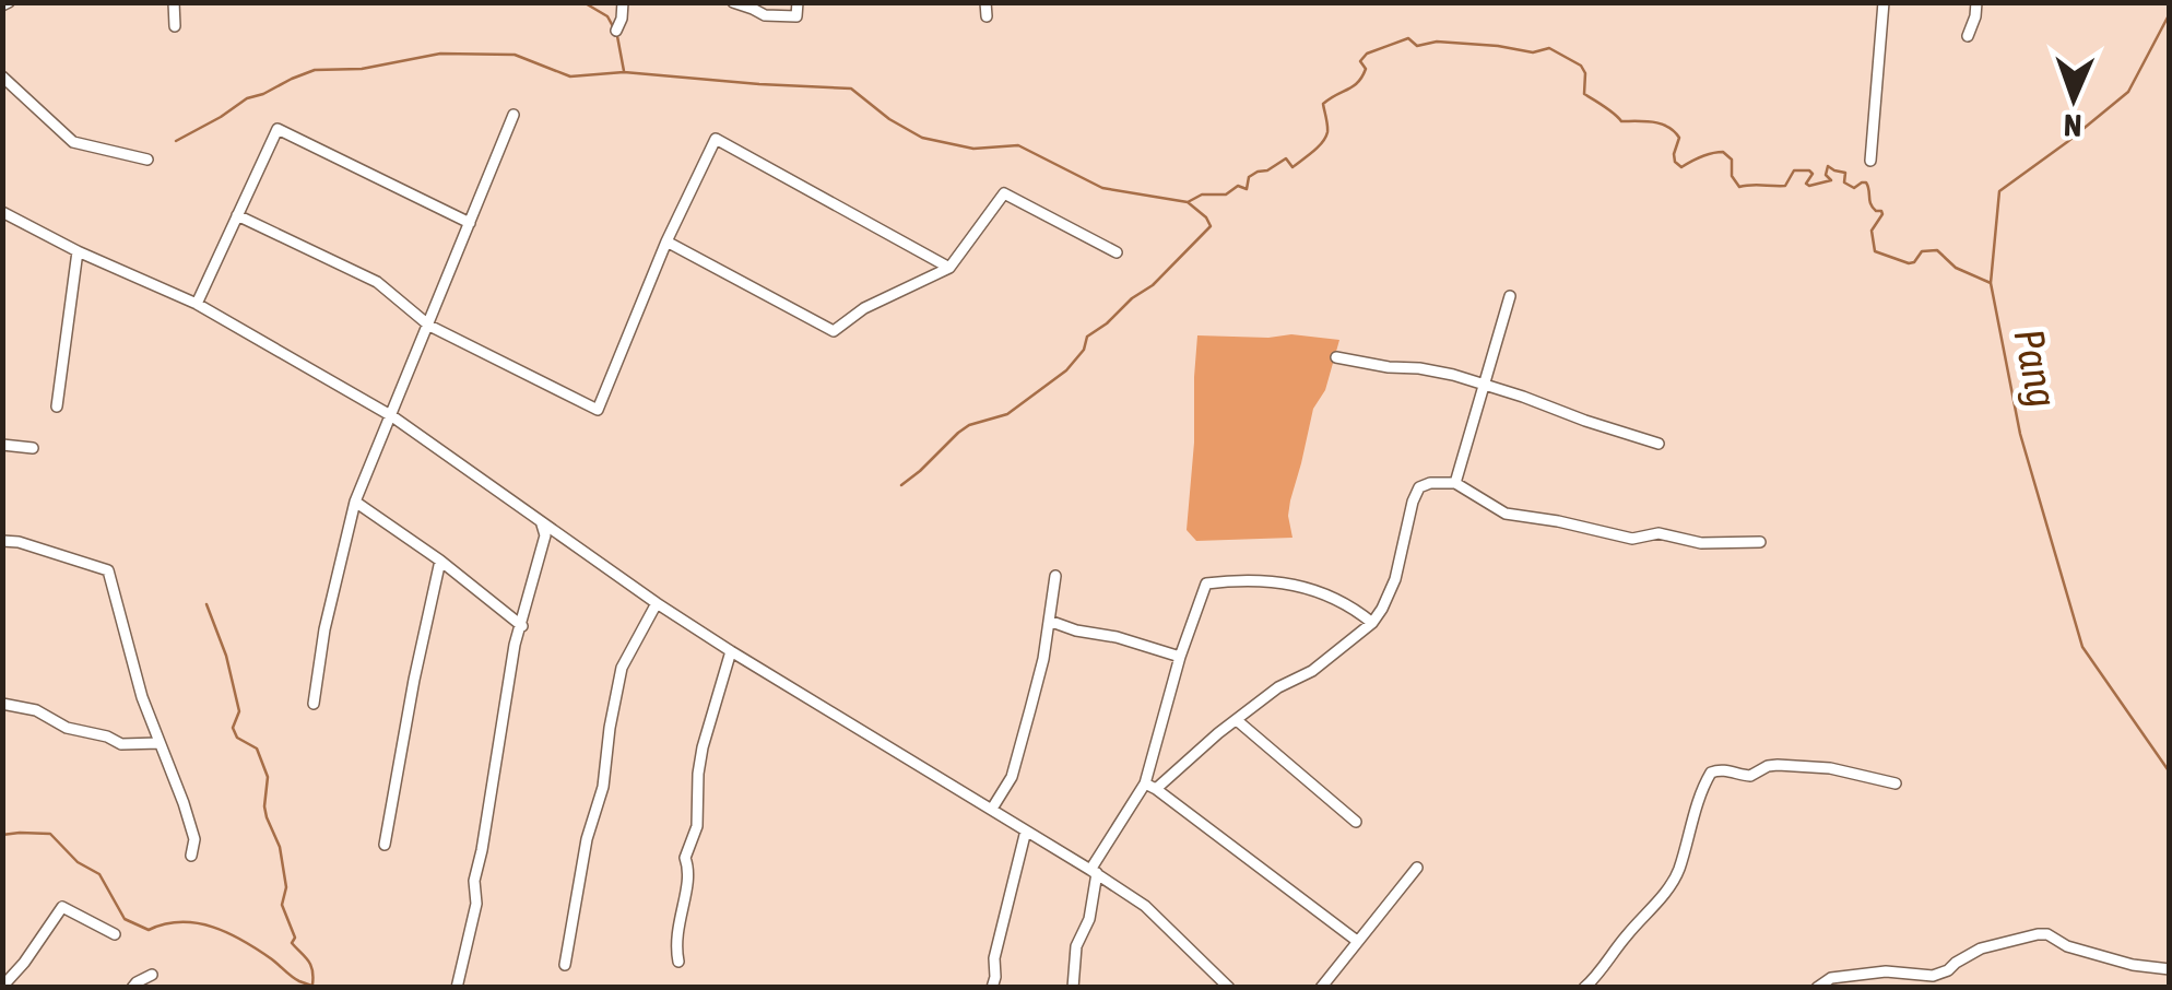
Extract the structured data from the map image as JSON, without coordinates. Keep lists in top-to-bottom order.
{
  "water": ["Pang"],
  "north": "bottom"
}
